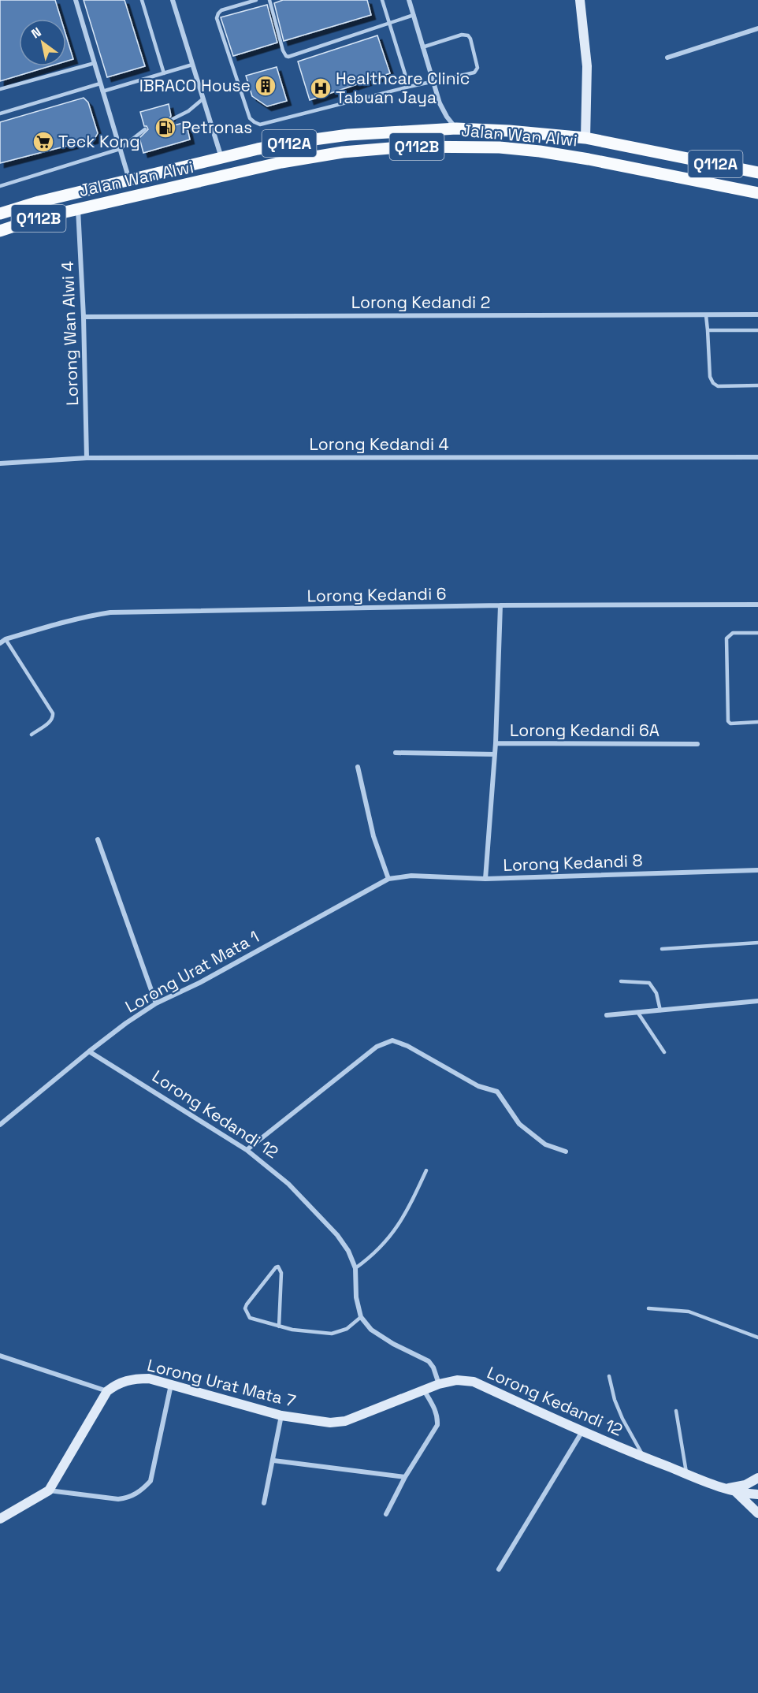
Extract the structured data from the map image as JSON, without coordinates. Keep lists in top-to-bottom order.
{
  "streets": {
    "main road": ["Jalan Wan Alwi", "Q112A", "Q112B"],
    "street": [
      "Lorong Kedandi 2",
      "Lorong Wan Alwi 4",
      "Lorong Kedandi 4",
      "Lorong Kedandi 6",
      "Lorong Kedandi 6A",
      "Lorong Kedandi 8",
      "Lorong Urat Mata 1",
      "Lorong Kedandi 12",
      "Lorong Urat Mata 7"
    ]
  },
  "crossings": [
    ["Jalan Wan Alwi", "Lorong Wan Alwi 4"],
    ["Lorong Kedandi 2", "Lorong Wan Alwi 4"],
    ["Lorong Wan Alwi 4", "Lorong Kedandi 4"],
    ["Lorong Kedandi 6", "Lorong Kedandi 6A"],
    ["Lorong Kedandi 8", "Lorong Urat Mata 1"],
    ["Lorong Urat Mata 1", "Lorong Kedandi 12"],
    ["Lorong Kedandi 12", "Lorong Urat Mata 7"]
  ],
  "places": {
    "building": ["IBRACO House"],
    "hospital": ["Healthcare Clinic Tabuan Jaya"],
    "fuel station": ["Petronas"],
    "supermarket": ["Teck Kong"]
  },
  "north": "top left"
}
